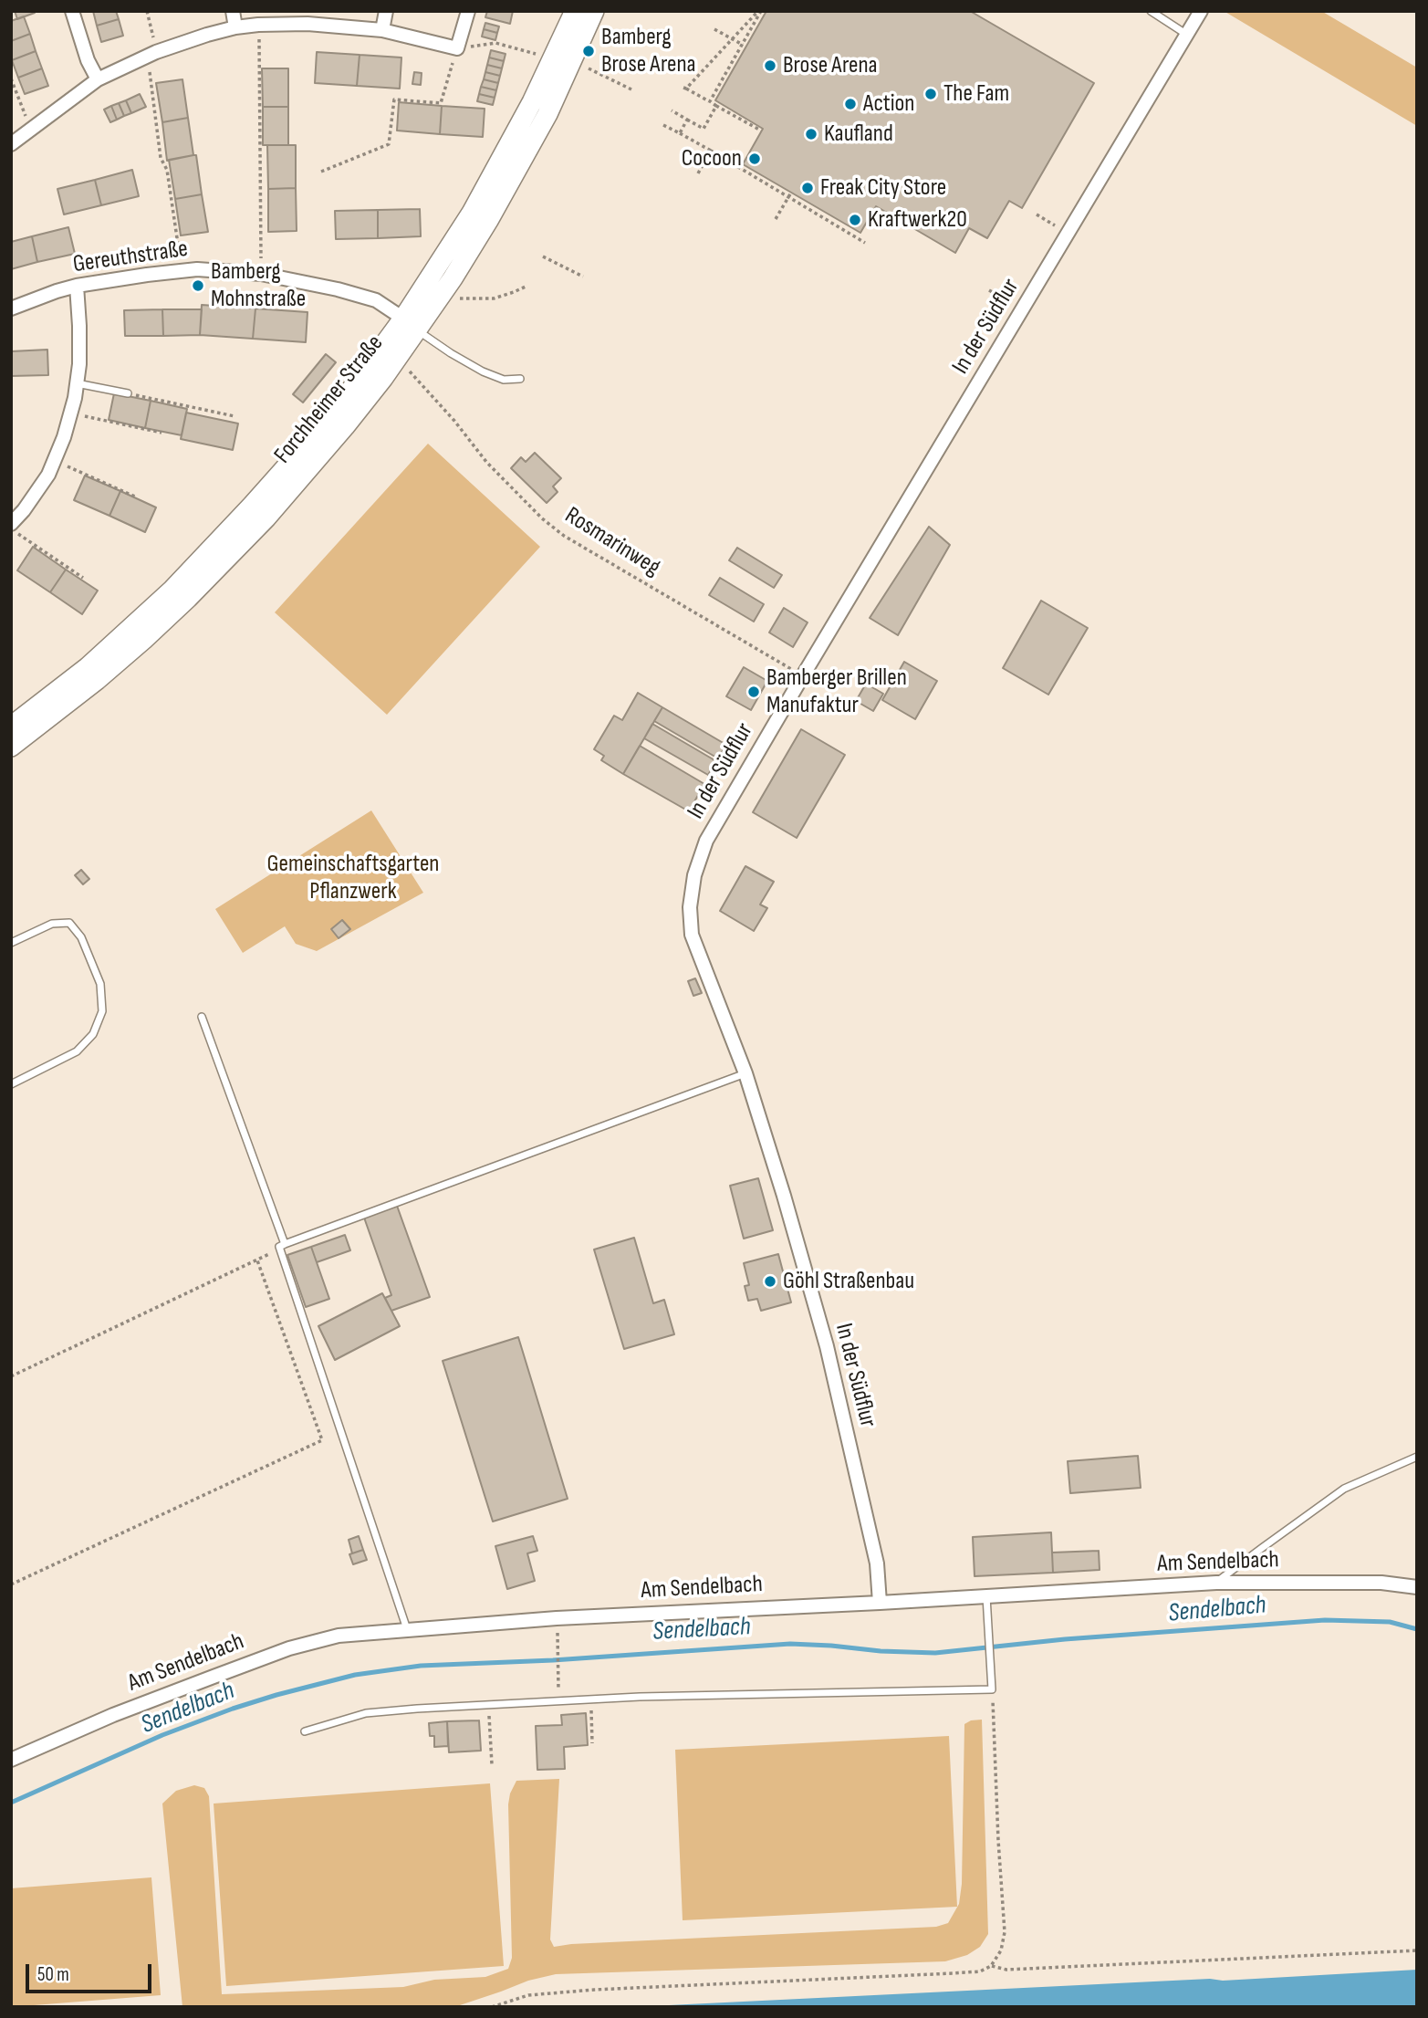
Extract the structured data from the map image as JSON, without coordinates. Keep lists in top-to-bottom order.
{
  "streets": {
    "street": [
      "Gereuthstraße",
      "In der Südflur",
      "Forchheimer Straße",
      "Am Sendelbach"
    ],
    "path": ["Rosmarinweg"]
  },
  "crossings": [
    ["Gereuthstraße", "Forchheimer Straße"],
    ["In der Südflur", "Rosmarinweg"],
    ["In der Südflur", "Am Sendelbach"]
  ],
  "water": ["Sendelbach"],
  "parks": ["Gemeinschaftsgarten Pflanzwerk"],
  "places": [
    "Bamberg Brose Arena",
    "Brose Arena",
    "The Fam",
    "Action",
    "Kaufland",
    "Cocoon",
    "Freak City Store",
    "Kraftwerk20",
    "Bamberg Mohnstraße",
    "Bamberger Brillen Manufaktur",
    "Göhl Straßenbau"
  ],
  "scale_bar": "50 m"
}
